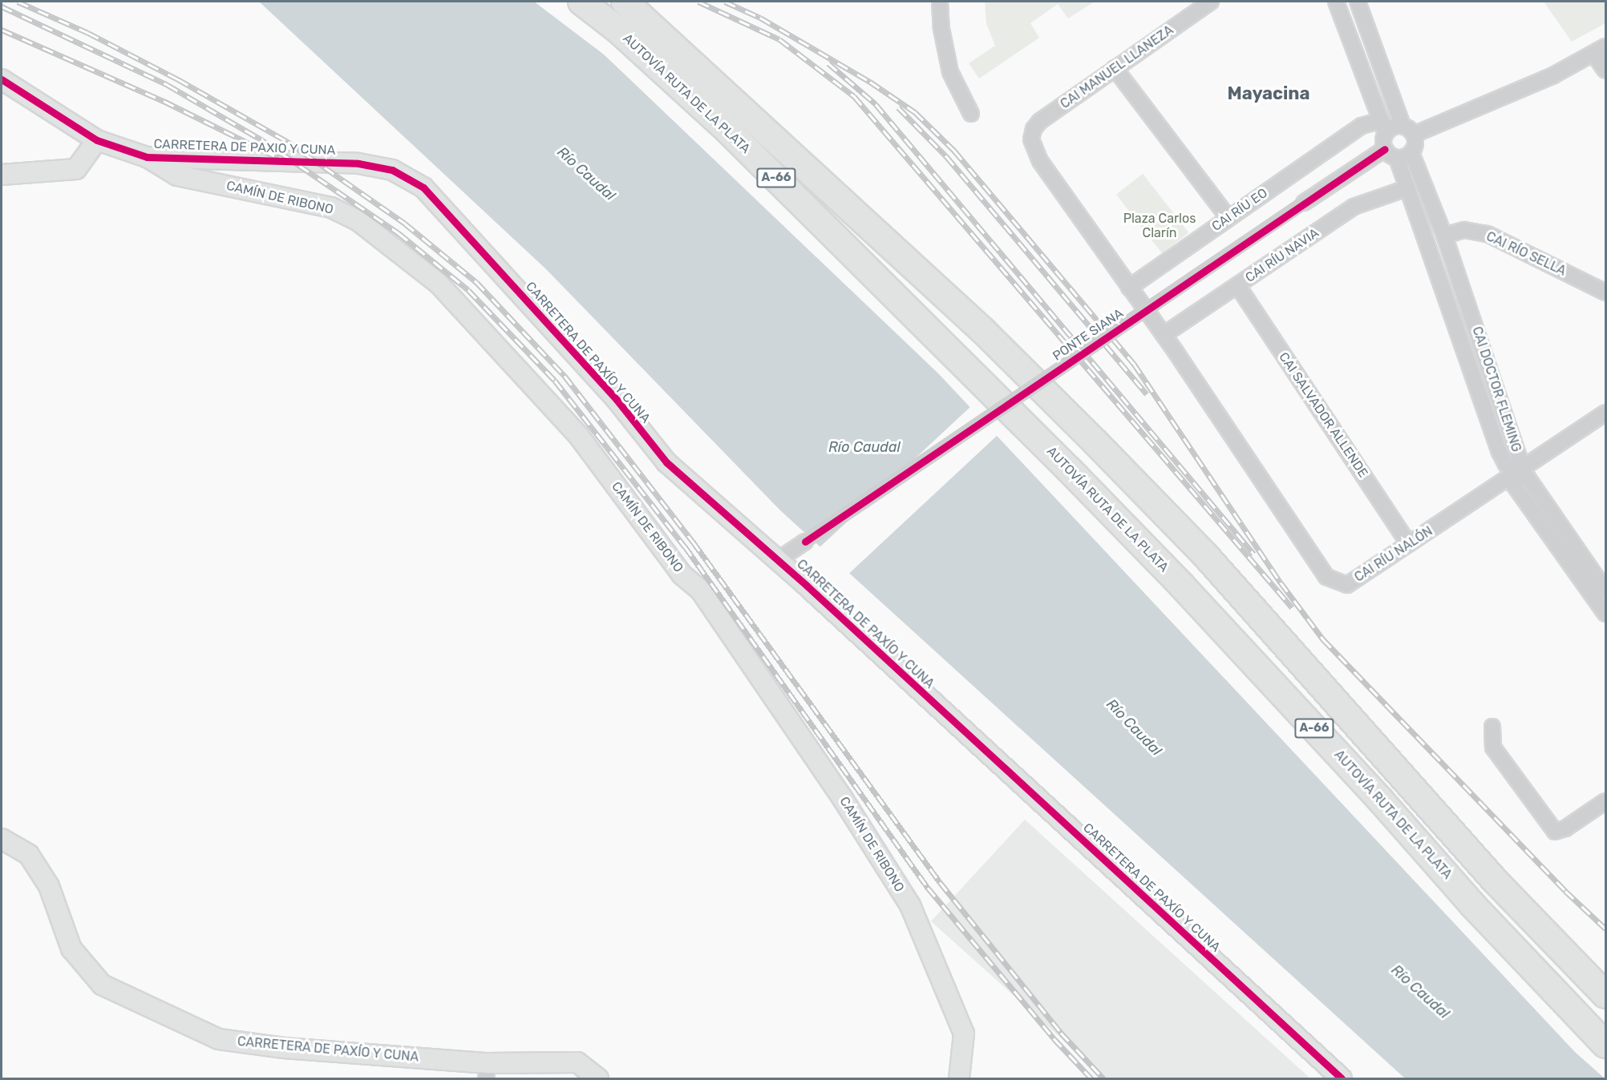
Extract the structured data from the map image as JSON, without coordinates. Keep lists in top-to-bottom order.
{
  "streets": {
    "highway": ["AUTOVÍA RUTA DE LA PLATA", "A-66"],
    "street": [
      "CAI MANUEL LLANEZA",
      "CARRETERA DE PAXIO Y CUNA",
      "CAMÍN DE RIBONO",
      "CAI RÍU EO",
      "CAI RÍO SELLA",
      "CAI RÍU NAVIA",
      "PONTE SIANA",
      "CARRETERA DE PAXÍO Y CUNA",
      "CAI DOCTOR FLEMING",
      "CAI SALVADOR ALLENDE",
      "CAI RÍU NALÓN"
    ]
  },
  "crossings": [
    ["CAI MANUEL LLANEZA", "CAI RÍU EO"],
    ["CARRETERA DE PAXIO Y CUNA", "CAMÍN DE RIBONO"],
    ["CARRETERA DE PAXIO Y CUNA", "CARRETERA DE PAXÍO Y CUNA"],
    ["CAI RÍU EO", "CAI DOCTOR FLEMING"],
    ["CAI RÍO SELLA", "CAI DOCTOR FLEMING"],
    ["CAI RÍU NAVIA", "CAI DOCTOR FLEMING"],
    ["CAI RÍU NAVIA", "CAI SALVADOR ALLENDE"],
    ["CAI RÍU NAVIA", "CAI RÍU NALÓN"],
    ["PONTE SIANA", "CARRETERA DE PAXÍO Y CUNA"],
    ["PONTE SIANA", "CAI DOCTOR FLEMING"],
    ["CAI DOCTOR FLEMING", "CAI RÍU NALÓN"],
    ["CAI SALVADOR ALLENDE", "CAI RÍU NALÓN"]
  ],
  "districts": ["Mayacina"],
  "water": ["Río Caudal"],
  "parks": ["Plaza Carlos Clarín"]
}
